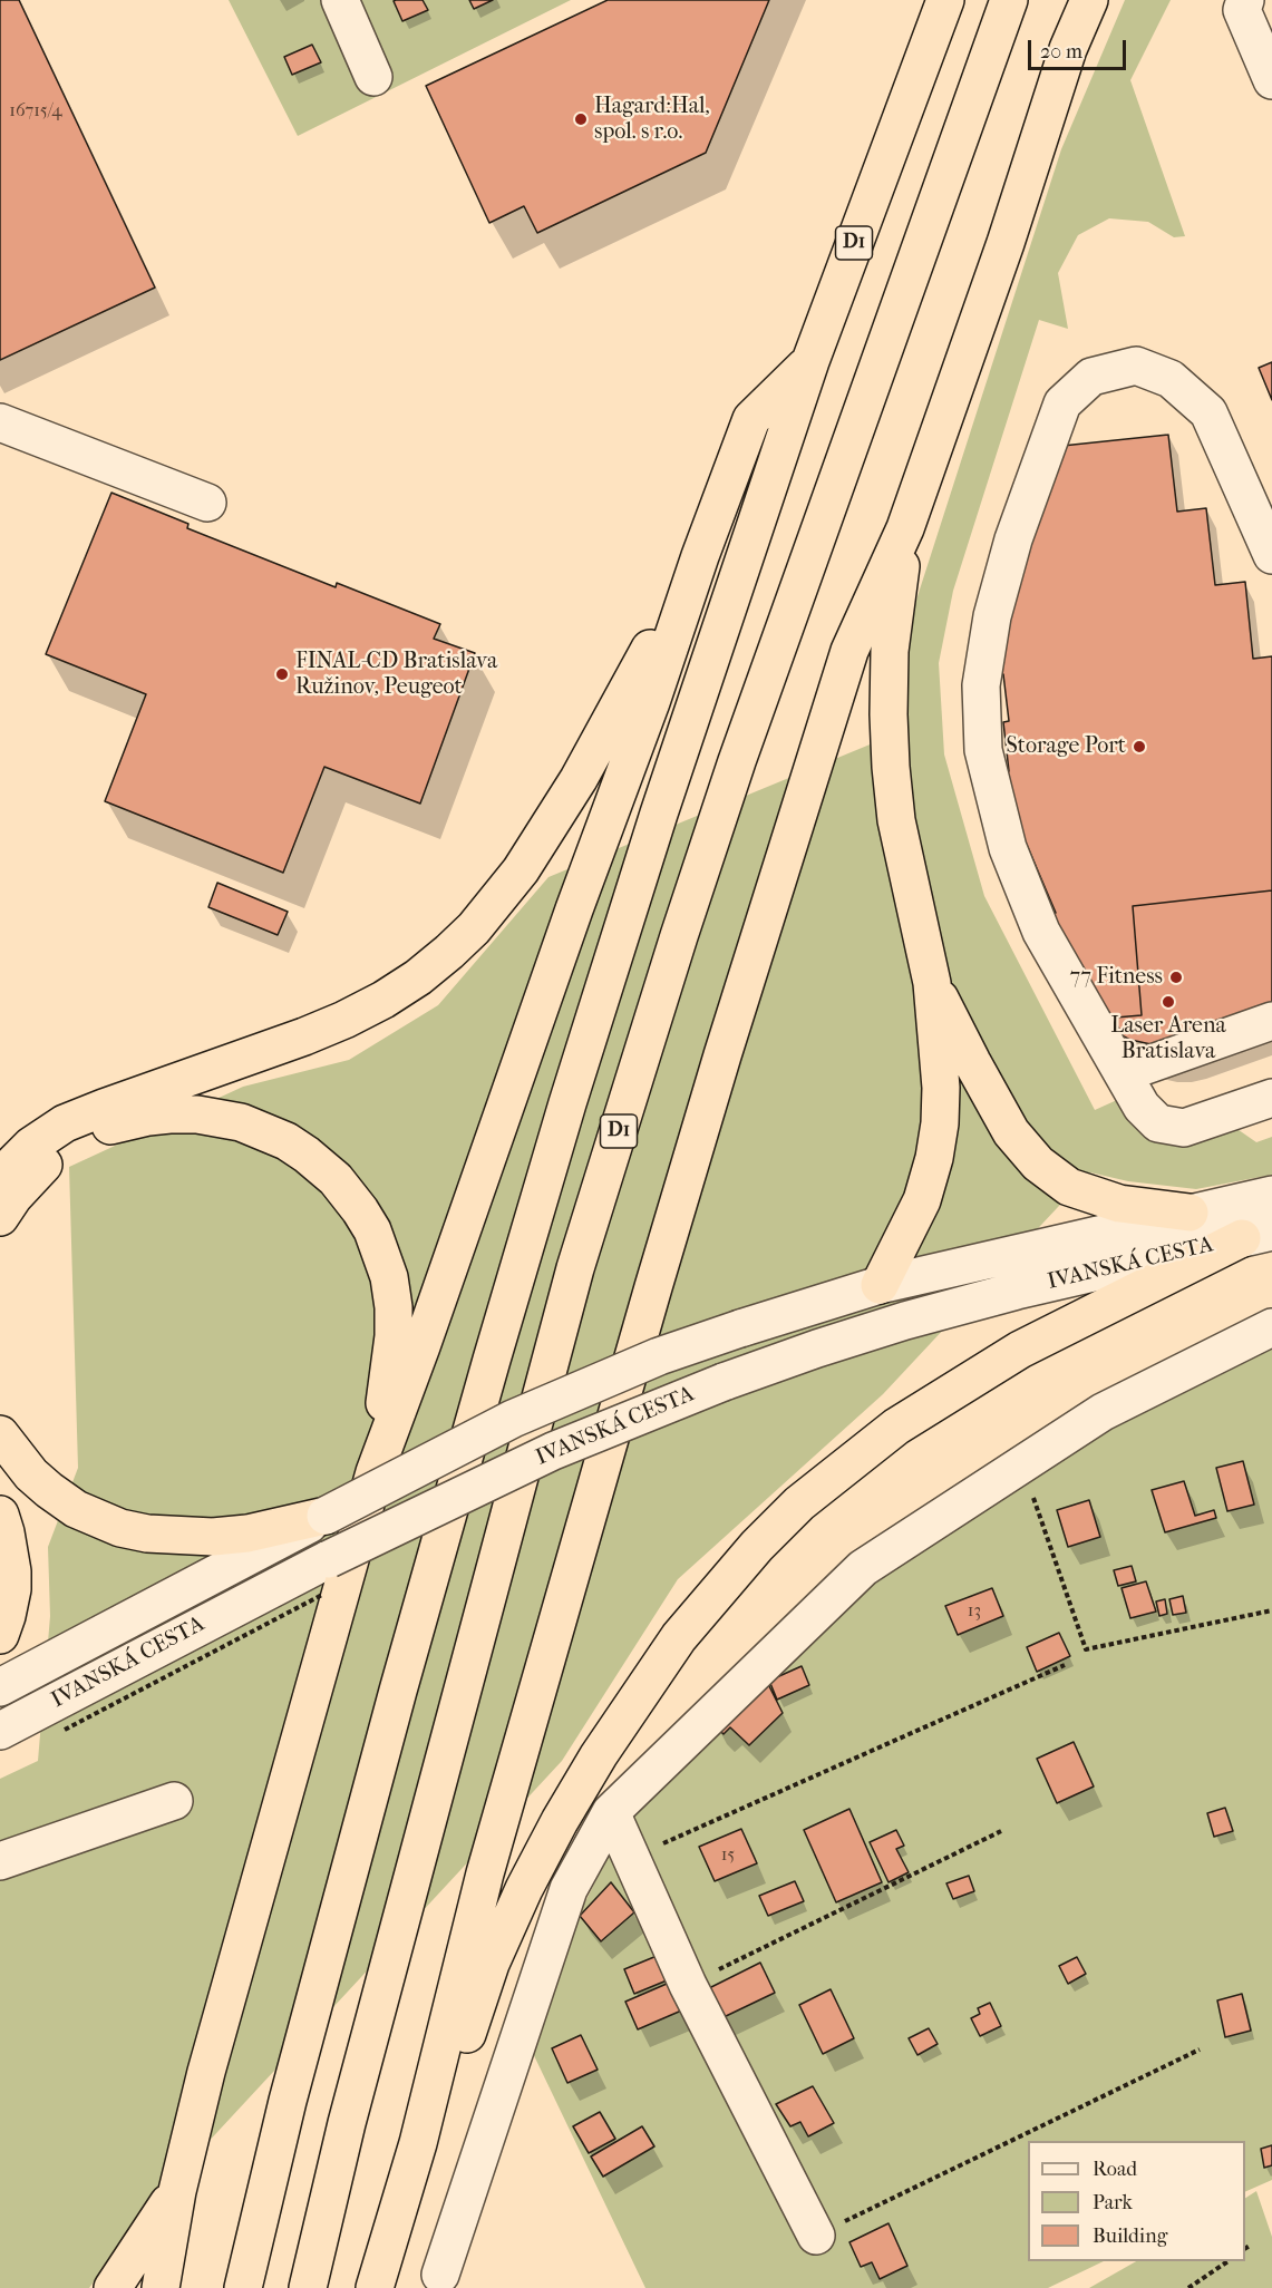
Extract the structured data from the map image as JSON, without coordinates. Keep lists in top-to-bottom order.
{
  "streets": {
    "highway": ["D1"],
    "street": ["IVANSKÁ CESTA"]
  },
  "places": [
    "Hagard:Hal, spol. s r.o.",
    "FINAL-CD Bratislava Ružinov, Peugeot",
    "Storage Port",
    "77 Fitness",
    "Laser Arena Bratislava"
  ],
  "house_numbers": ["16715/4", "13", "15"],
  "legend": ["Road", "Park", "Building"],
  "scale_bar": "20 m"
}
